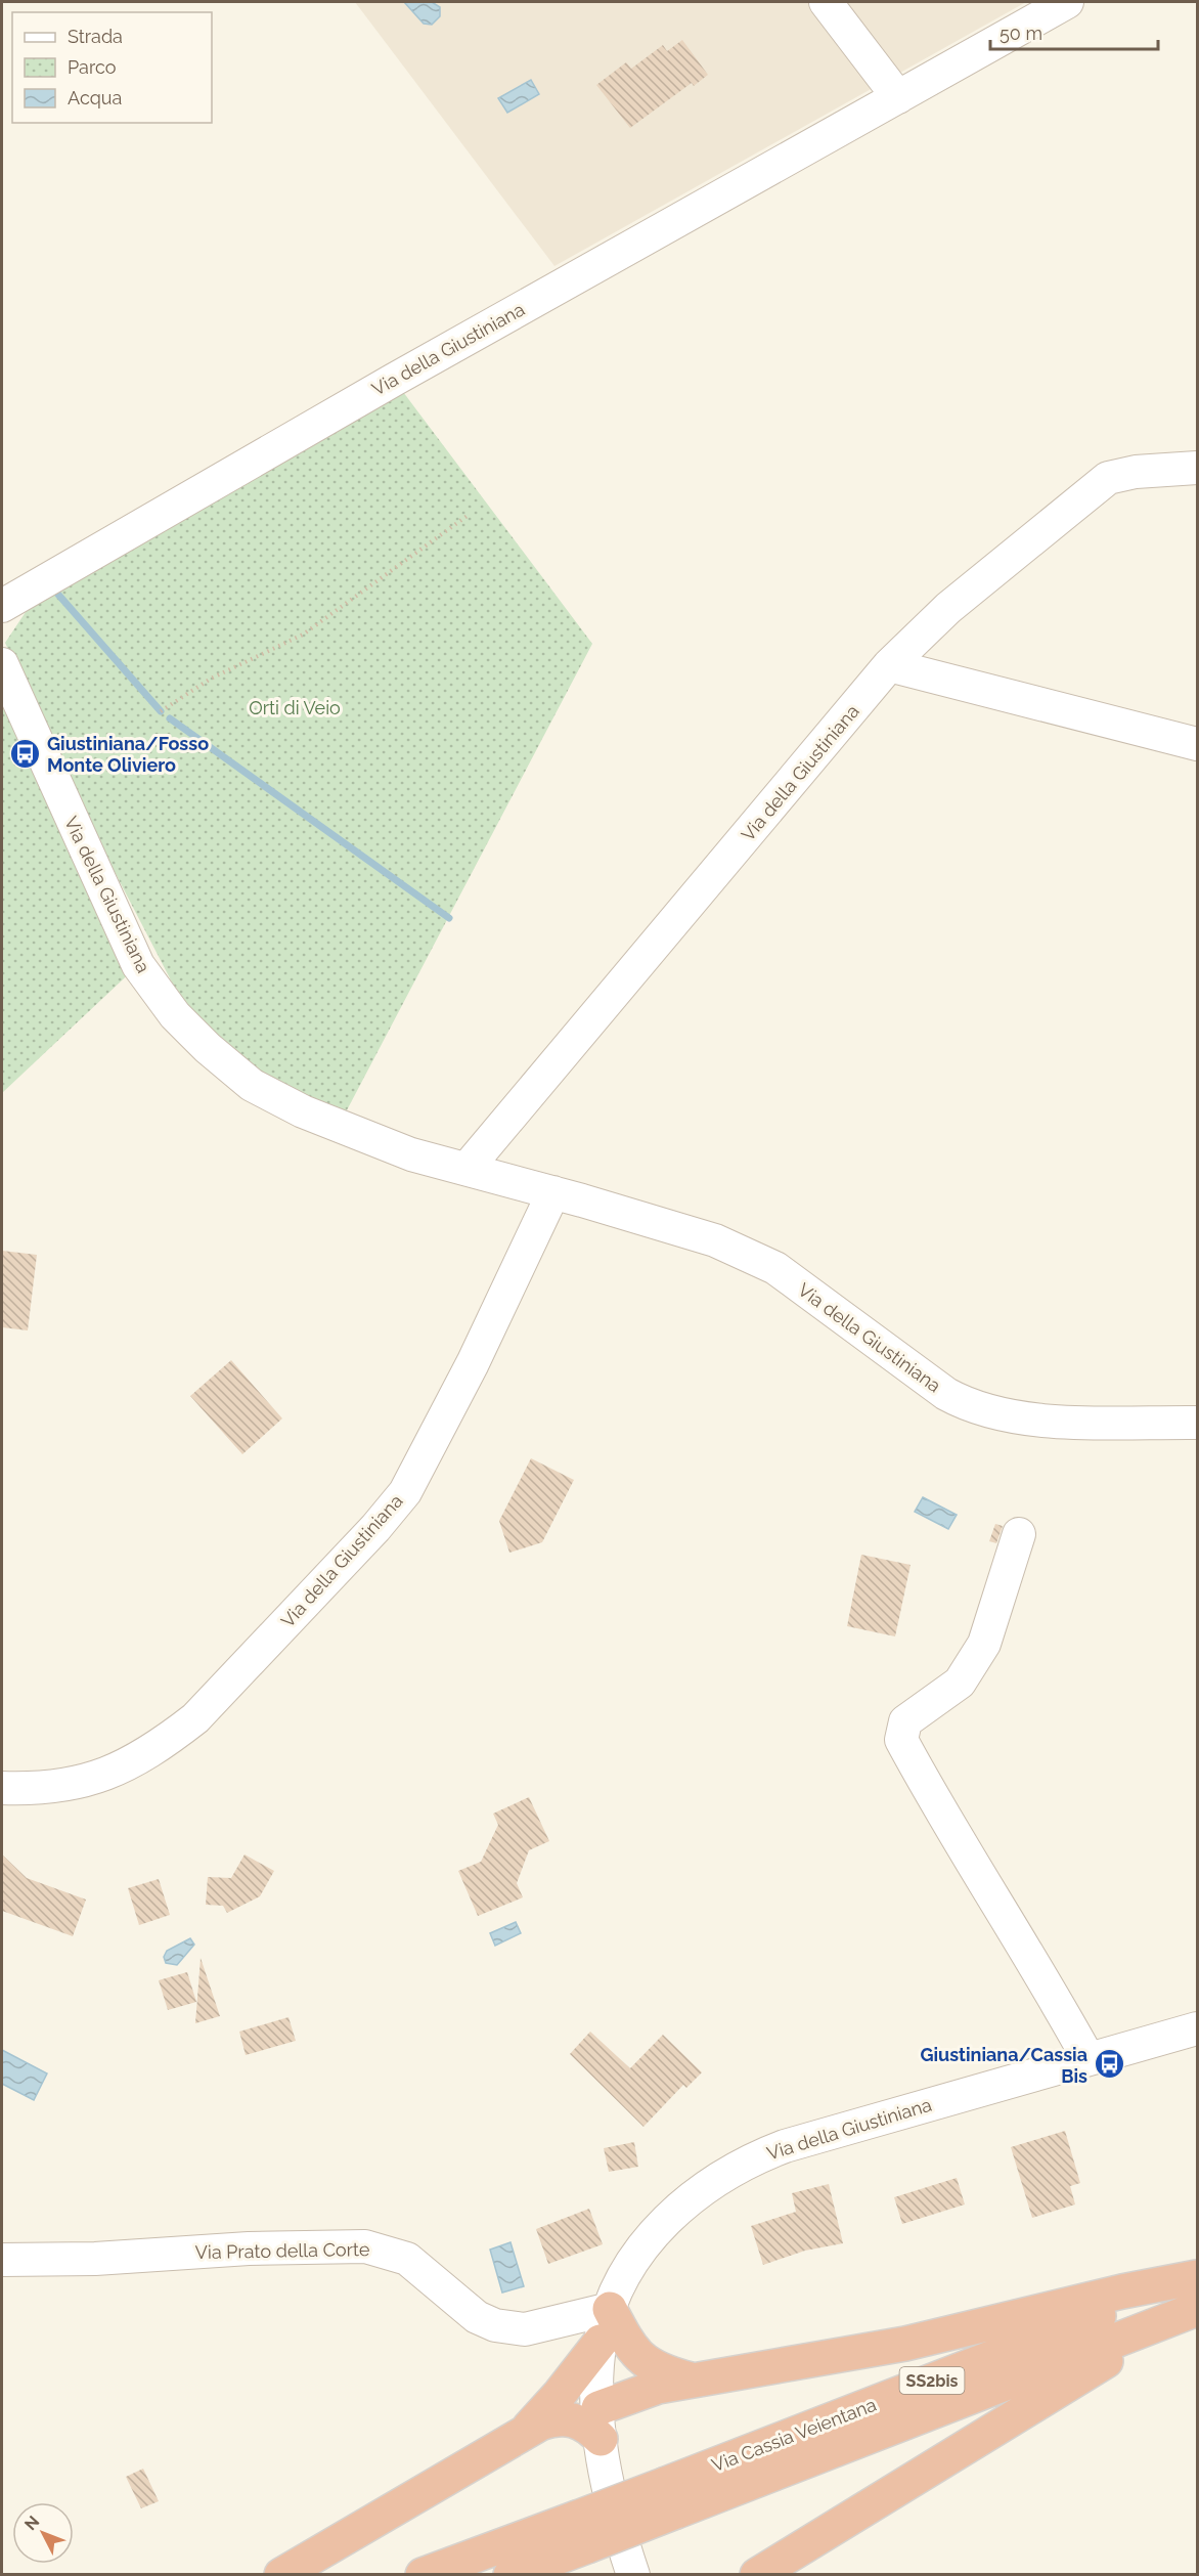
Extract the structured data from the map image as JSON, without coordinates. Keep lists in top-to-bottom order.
{
  "streets": {
    "highway": ["SS2bis", "Via Cassia Veientana"],
    "street": ["Via della Giustiniana", "Via Prato della Corte"]
  },
  "crossings": [
    ["Via della Giustiniana", "Via Prato della Corte"]
  ],
  "parks": ["Orti di Veio"],
  "places": {
    "bus stop": ["Giustiniana/Fosso Monte Oliviero", "Giustiniana/Cassia Bis"]
  },
  "legend": ["Strada", "Parco", "Acqua"],
  "scale_bar": "50 m",
  "north": "top left"
}
